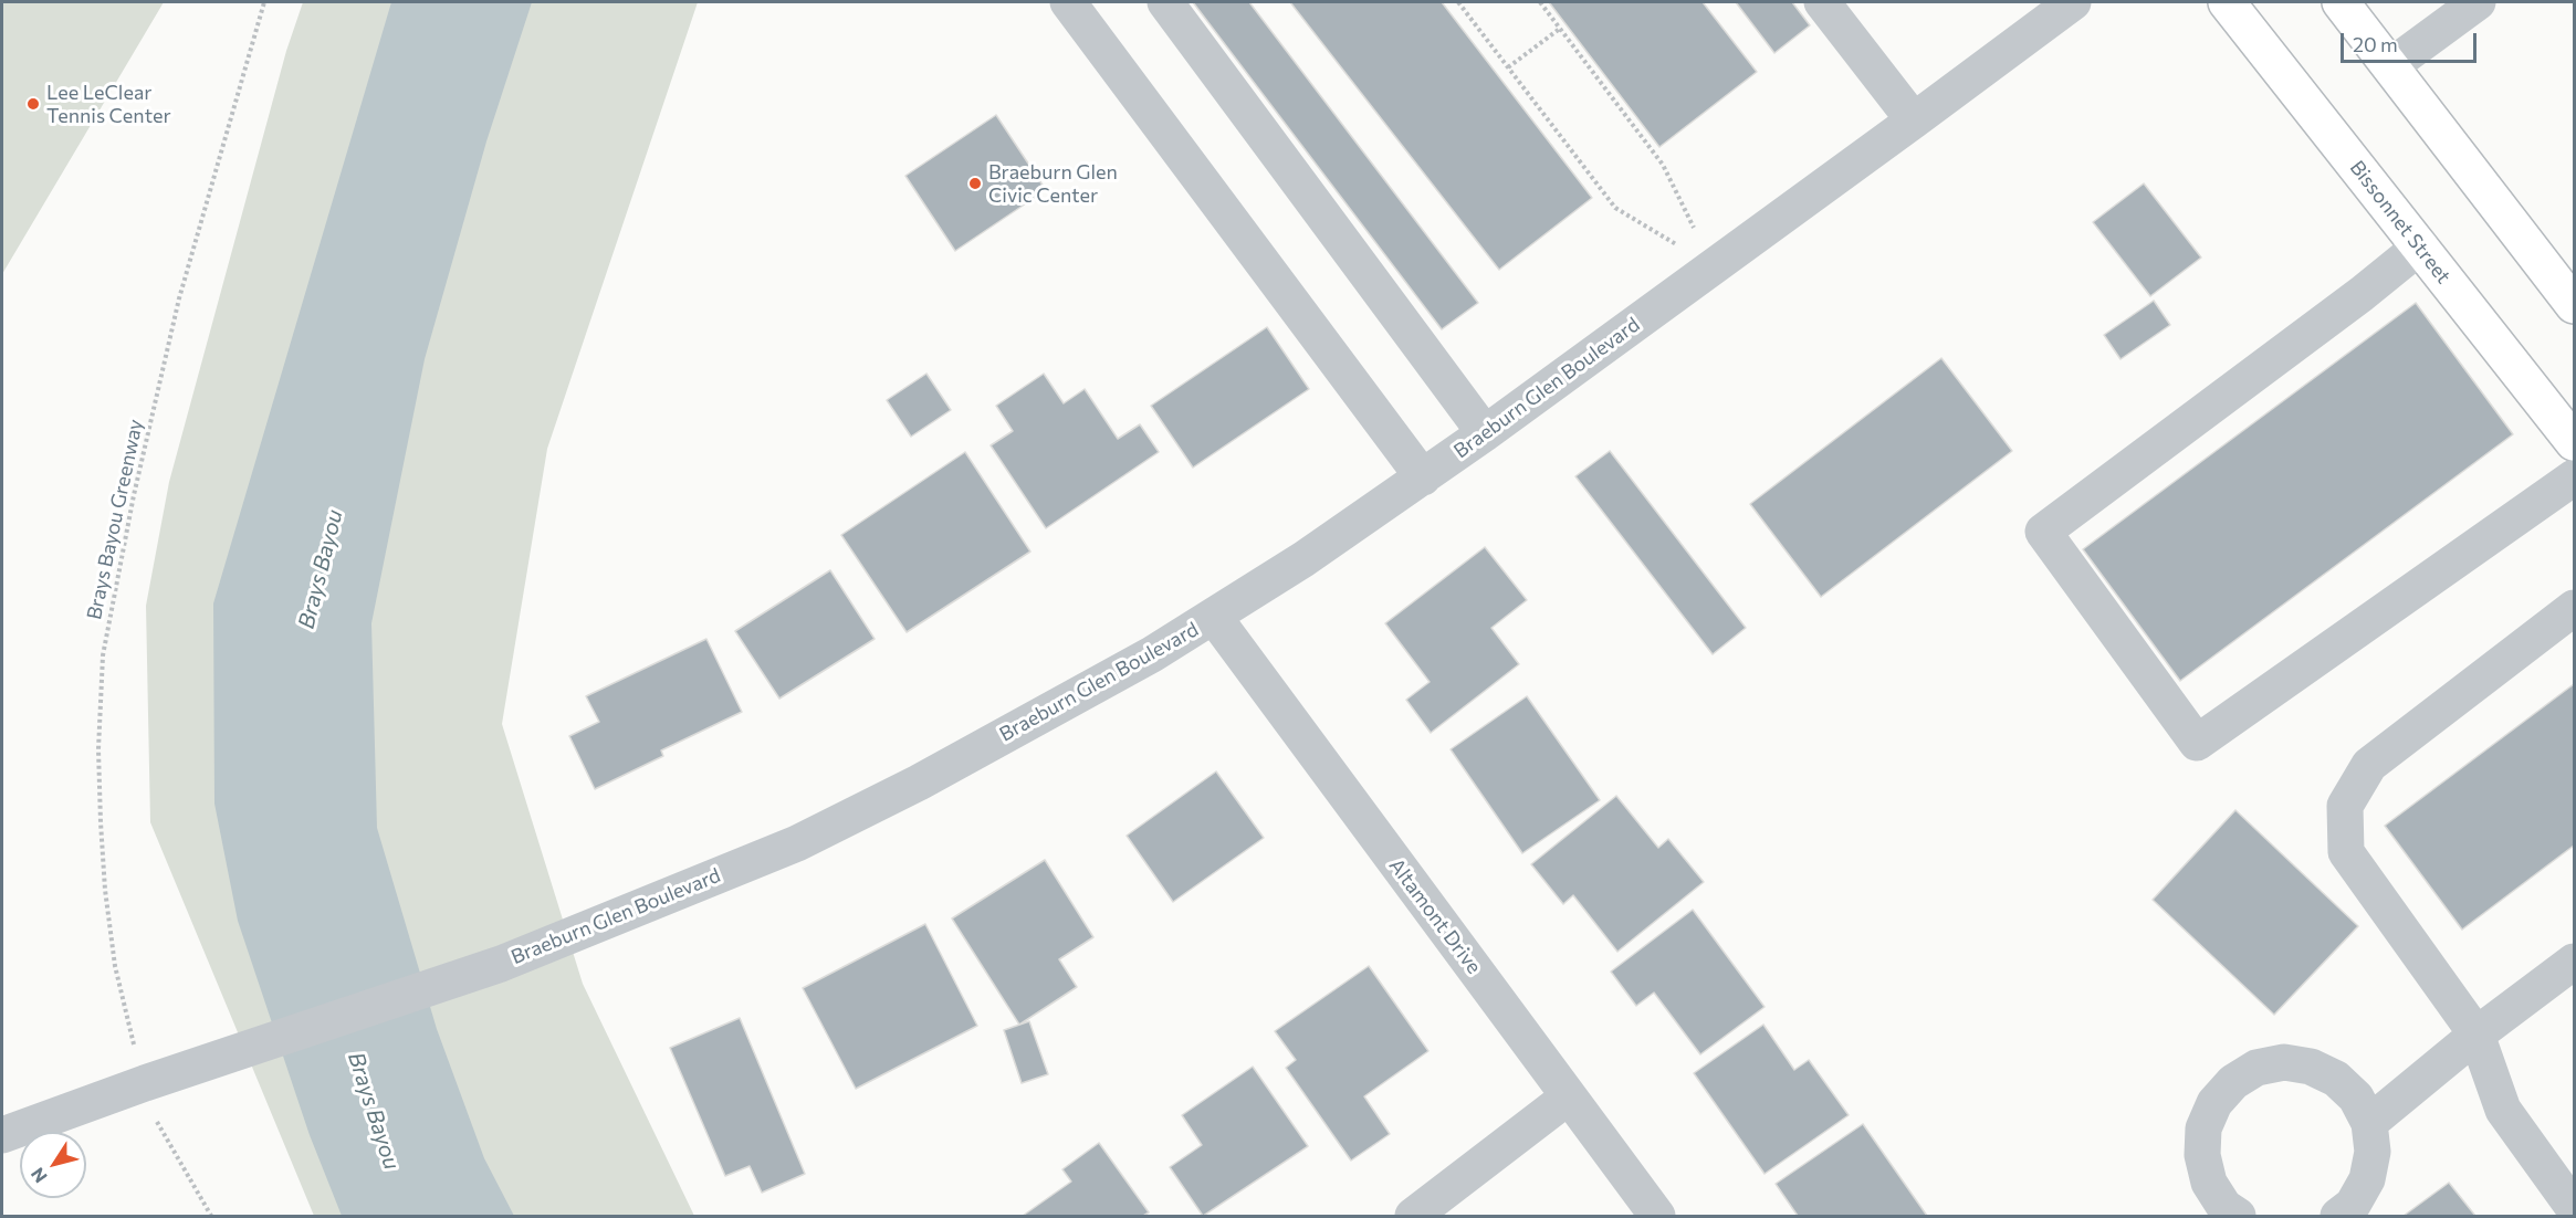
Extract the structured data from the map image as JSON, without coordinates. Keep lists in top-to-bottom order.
{
  "streets": {
    "main road": ["Bissonnet Street"],
    "street": ["Braeburn Glen Boulevard", "Altamont Drive"],
    "path": ["Brays Bayou Greenway"]
  },
  "crossings": [
    ["Braeburn Glen Boulevard", "Altamont Drive"]
  ],
  "water": ["Brays Bayou"],
  "places": ["Lee LeClear Tennis Center", "Braeburn Glen Civic Center"],
  "scale_bar": "20 m",
  "north": "bottom left"
}
